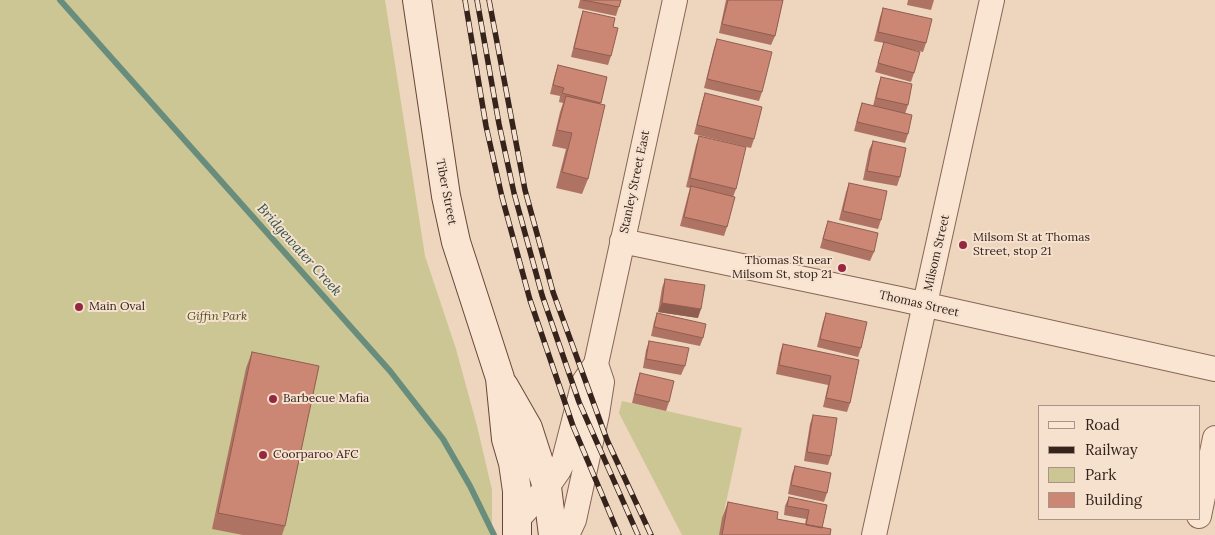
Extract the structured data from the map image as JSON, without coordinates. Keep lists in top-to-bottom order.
{
  "streets": {
    "main road": ["Tiber Street"],
    "street": ["Stanley Street East", "Milsom Street", "Thomas Street"]
  },
  "crossings": [
    ["Stanley Street East", "Tiber Street"],
    ["Stanley Street East", "Thomas Street"],
    ["Milsom Street", "Thomas Street"]
  ],
  "water": ["Bridgewater Creek"],
  "parks": ["Giffin Park"],
  "places": [
    "Milsom St at Thomas Street, stop 21",
    "Thomas St near Milsom St, stop 21",
    "Main Oval",
    "Barbecue Mafia",
    "Coorparoo AFC"
  ],
  "legend": [
    "Road",
    "Railway",
    "Park",
    "Building"
  ]
}
